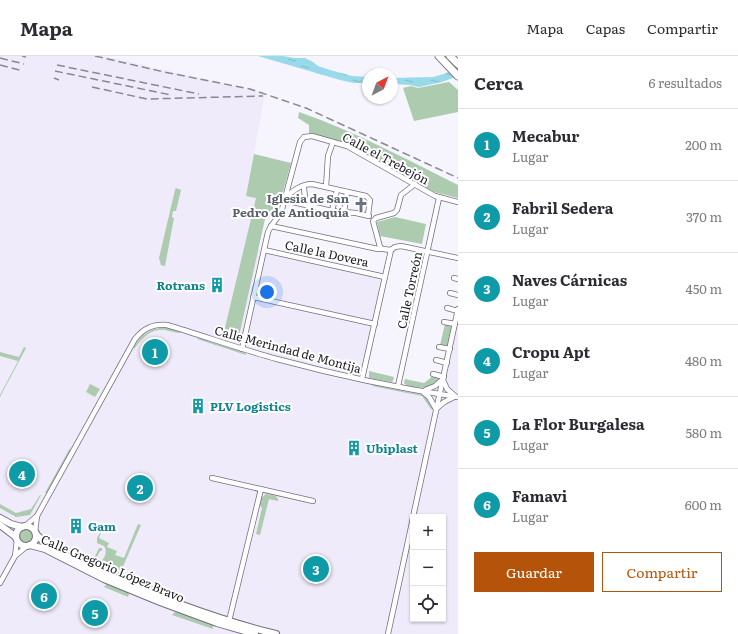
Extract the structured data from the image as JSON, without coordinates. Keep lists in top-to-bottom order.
{
  "streets": {
    "main road": ["Calle Gregorio López Bravo"],
    "street": [
      "Calle el Trebejón",
      "Calle la Dovera",
      "Calle Torreón",
      "Calle Merindad de Montija"
    ]
  },
  "crossings": [
    ["Calle el Trebejón", "Calle Torreón"],
    ["Calle Torreón", "Calle Merindad de Montija"]
  ],
  "places": {
    "church": ["Iglesia de San Pedro de Antioquía"],
    "building": [
      "Rotrans",
      "PLV Logistics",
      "Ubiplast",
      "Gam"
    ]
  },
  "north": "top right",
  "page": {
    "header": "Mapa",
    "nav": ["Mapa", "Capas", "Compartir"],
    "heading": ["Cerca", "6 resultados"],
    "list": [
      {
        "mark": "1",
        "name": "Mecabur",
        "note": "Lugar",
        "value": "200 m"
      },
      {
        "mark": "2",
        "name": "Fabril Sedera",
        "note": "Lugar",
        "value": "370 m"
      },
      {
        "mark": "3",
        "name": "Naves Cárnicas",
        "note": "Lugar",
        "value": "450 m"
      },
      {
        "mark": "4",
        "name": "Cropu Apt",
        "note": "Lugar",
        "value": "480 m"
      },
      {
        "mark": "5",
        "name": "La Flor Burgalesa",
        "note": "Lugar",
        "value": "580 m"
      },
      {
        "mark": "6",
        "name": "Famavi",
        "note": "Lugar",
        "value": "600 m"
      }
    ],
    "pins": [
      "1",
      "4",
      "2",
      "3",
      "6",
      "5"
    ],
    "map_buttons": ["+", "−"],
    "buttons": ["Guardar", "Compartir"]
  }
}
